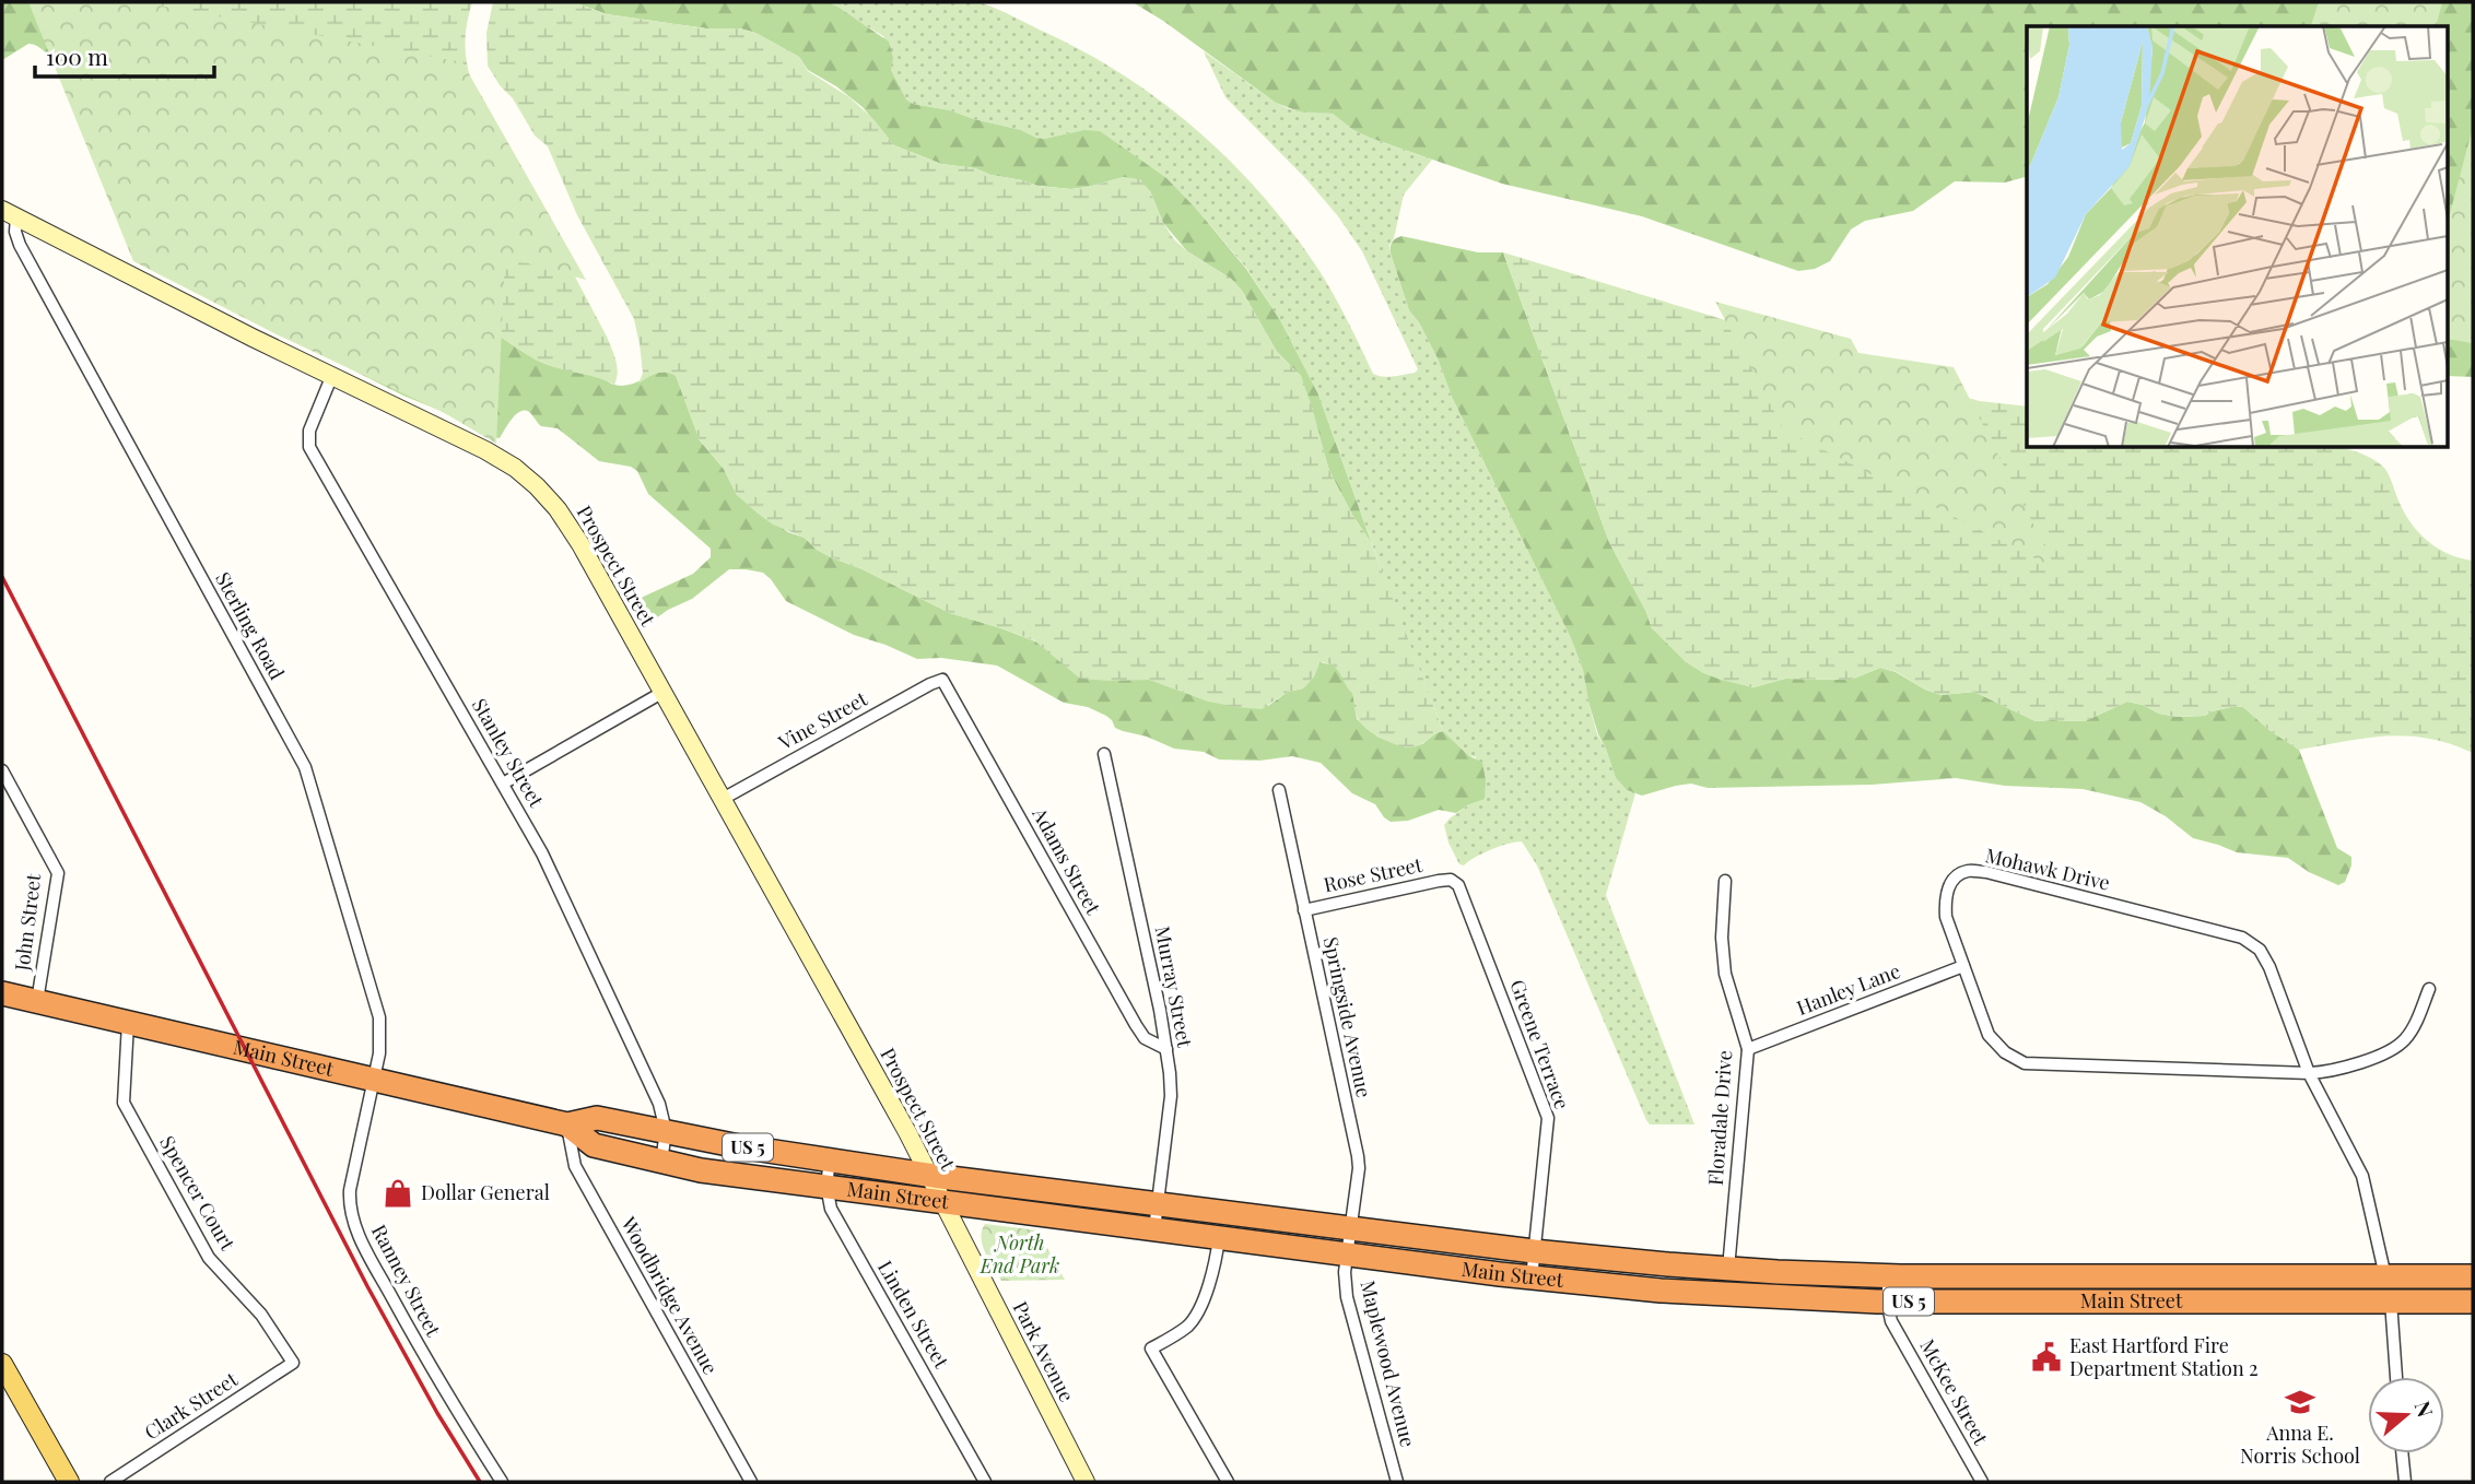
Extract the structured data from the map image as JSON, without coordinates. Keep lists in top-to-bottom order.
{
  "streets": {
    "highway": ["Main Street", "US 5"],
    "main road": ["Prospect Street", "Park Avenue"],
    "street": [
      "Sterling Road",
      "Vine Street",
      "Stanley Street",
      "Adams Street",
      "Mohawk Drive",
      "Rose Street",
      "John Street",
      "Murray Street",
      "Hanley Lane",
      "Springside Avenue",
      "Greene Terrace",
      "Floradale Drive",
      "Spencer Court",
      "Ranney Street",
      "Woodbridge Avenue",
      "Linden Street",
      "Maplewood Avenue",
      "McKee Street",
      "Clark Street"
    ]
  },
  "crossings": [
    ["Prospect Street", "Sterling Road"],
    ["Prospect Street", "Vine Street"],
    ["Prospect Street", "Stanley Street"],
    ["Prospect Street", "Main Street"],
    ["Prospect Street", "Park Avenue"],
    ["Sterling Road", "Main Street"],
    ["Sterling Road", "Ranney Street"],
    ["Vine Street", "Adams Street"],
    ["Stanley Street", "Main Street"],
    ["Adams Street", "Murray Street"],
    ["Mohawk Drive", "Hanley Lane"],
    ["Mohawk Drive", "Main Street"],
    ["Rose Street", "Springside Avenue"],
    ["Rose Street", "Greene Terrace"],
    ["John Street", "Main Street"],
    ["Murray Street", "Main Street"],
    ["Hanley Lane", "Floradale Drive"],
    ["Springside Avenue", "Main Street"],
    ["Springside Avenue", "Maplewood Avenue"],
    ["Greene Terrace", "Main Street"],
    ["Main Street", "Floradale Drive"],
    ["Main Street", "Spencer Court"],
    ["Main Street", "Ranney Street"],
    ["Main Street", "Woodbridge Avenue"],
    ["Main Street", "Linden Street"],
    ["Main Street", "Park Avenue"],
    ["Main Street", "Maplewood Avenue"],
    ["Main Street", "McKee Street"],
    ["Spencer Court", "Clark Street"]
  ],
  "parks": ["North End Park"],
  "places": {
    "shop": ["Dollar General"],
    "public building": ["East Hartford Fire Department Station 2"],
    "school or university": ["Anna E. Norris School"]
  },
  "scale_bar": "100 m",
  "north": "right"
}
